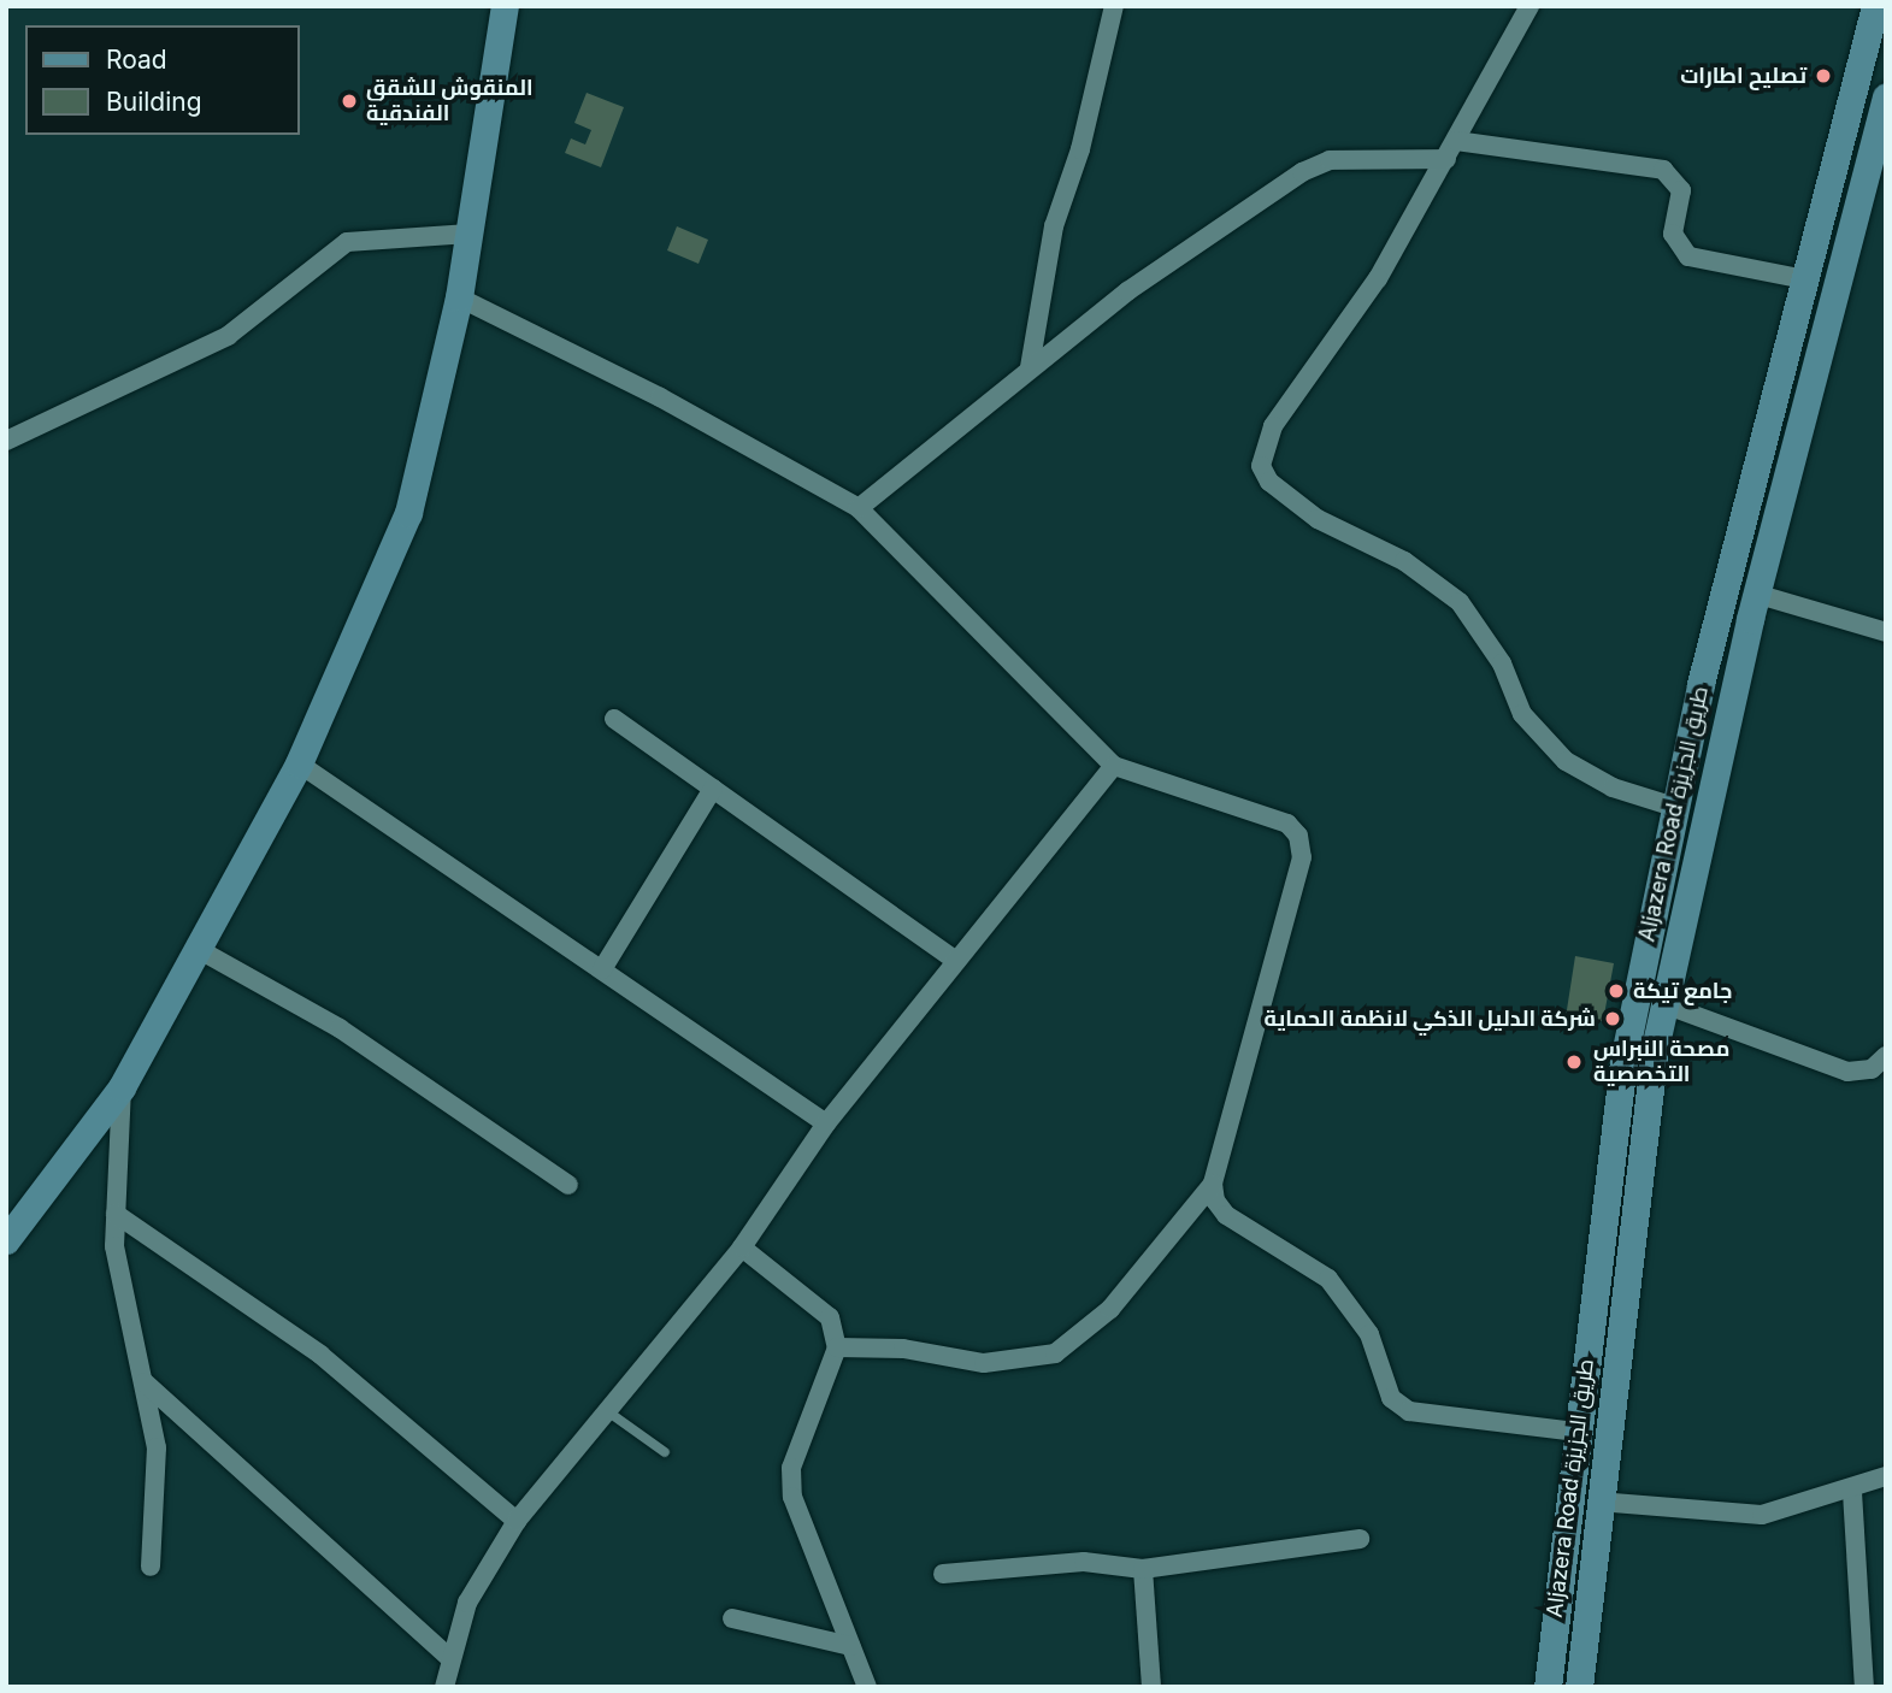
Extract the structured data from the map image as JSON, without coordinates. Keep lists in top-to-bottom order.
{
  "streets": {
    "main road": ["Aljazera Road طريق الجزيزة"]
  },
  "places": [
    "تصليح اطارات",
    "المنقوش للشقق الفندقية",
    "جامع تيكة",
    "شركة الدليل الذكي لانظمة الحماية",
    "مصحة النبراس التخصصية"
  ],
  "legend": ["Road", "Building"]
}
